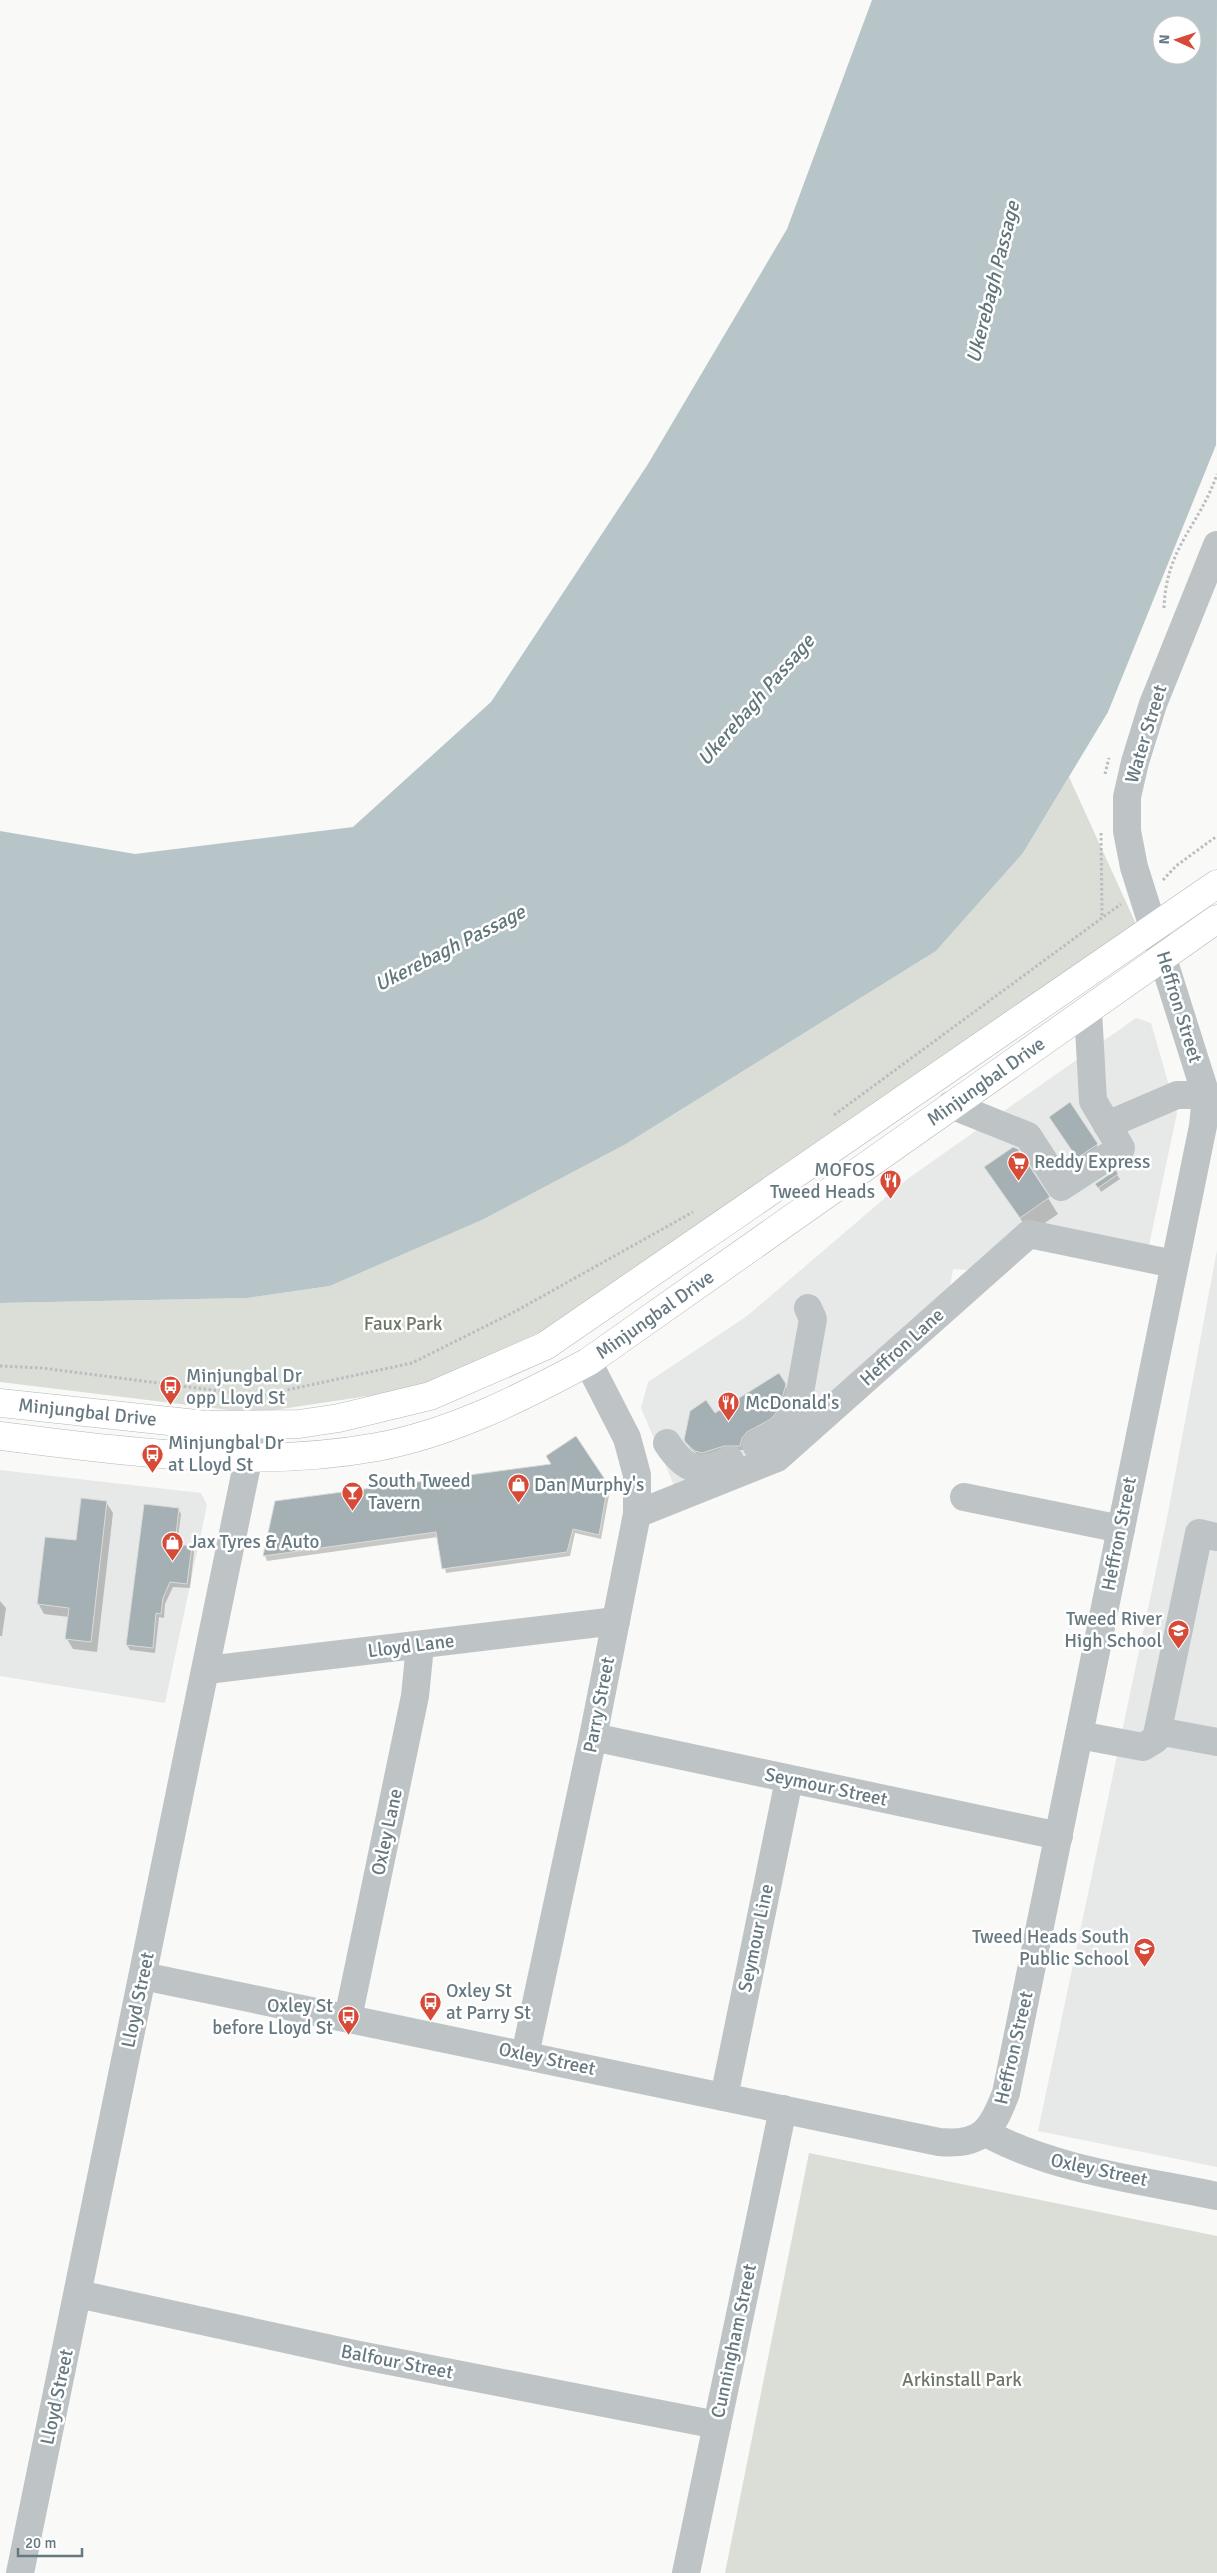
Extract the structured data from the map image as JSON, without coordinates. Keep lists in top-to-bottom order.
{
  "streets": {
    "main road": ["Minjungbal Drive"],
    "street": [
      "Water Street",
      "Heffron Street",
      "Heffron Lane",
      "Lloyd Lane",
      "Parry Street",
      "Seymour Street",
      "Oxley Lane",
      "Seymour Line",
      "Lloyd Street",
      "Oxley Street",
      "Cunningham Street",
      "Balfour Street"
    ]
  },
  "crossings": [
    ["Water Street", "Heffron Street"],
    ["Water Street", "Minjungbal Drive"],
    ["Heffron Street", "Minjungbal Drive"],
    ["Heffron Street", "Heffron Lane"],
    ["Heffron Street", "Seymour Street"],
    ["Heffron Street", "Oxley Street"],
    ["Minjungbal Drive", "Parry Street"],
    ["Minjungbal Drive", "Lloyd Street"],
    ["Heffron Lane", "Parry Street"],
    ["Lloyd Lane", "Parry Street"],
    ["Lloyd Lane", "Oxley Lane"],
    ["Lloyd Lane", "Lloyd Street"],
    ["Parry Street", "Seymour Street"],
    ["Parry Street", "Oxley Street"],
    ["Seymour Street", "Seymour Line"],
    ["Oxley Lane", "Oxley Street"],
    ["Seymour Line", "Oxley Street"],
    ["Lloyd Street", "Oxley Street"],
    ["Lloyd Street", "Balfour Street"],
    ["Oxley Street", "Cunningham Street"],
    ["Cunningham Street", "Balfour Street"]
  ],
  "water": ["Ukerebagh Passage"],
  "parks": ["Faux Park", "Arkinstall Park"],
  "places": {
    "supermarket": ["Reddy Express"],
    "restaurant": ["MOFOS Tweed Heads", "McDonald's"],
    "bus stop": [
      "Minjungbal Dr opp Lloyd St",
      "Minjungbal Dr at Lloyd St",
      "Oxley St at Parry St",
      "Oxley St before Lloyd St"
    ],
    "shop": ["Dan Murphy's", "Jax Tyres & Auto"],
    "bar": ["South Tweed Tavern"],
    "school or university": ["Tweed River High School", "Tweed Heads South Public School"]
  },
  "scale_bar": "20 m",
  "north": "left"
}
